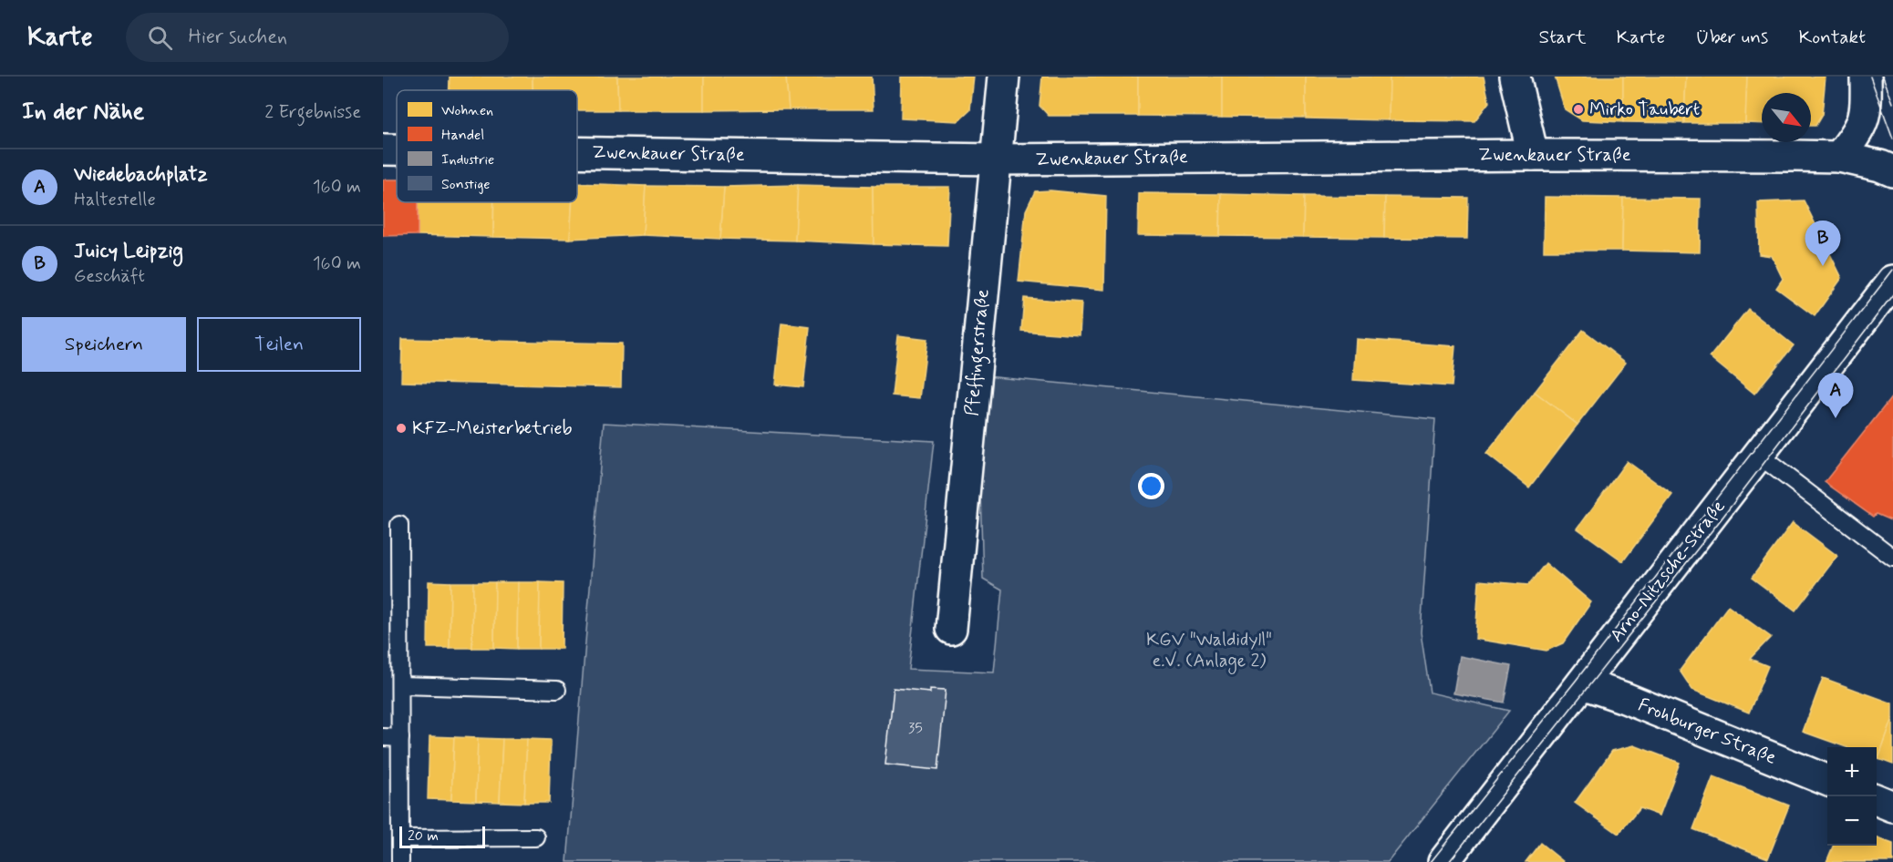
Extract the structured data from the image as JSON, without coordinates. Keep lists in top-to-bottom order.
{
  "streets": {
    "street": [
      "Zwenkauer Straße",
      "Pfeffingerstraße",
      "Arno-Nitzsche-Straße",
      "Frohburger Straße"
    ]
  },
  "crossings": [
    ["Zwenkauer Straße", "Pfeffingerstraße"],
    ["Arno-Nitzsche-Straße", "Frohburger Straße"]
  ],
  "parks": ["KGV \"Waldidyll\" e.V. (Anlage 2)"],
  "places": ["Mirko Taubert", "KFZ-Meisterbetrieb"],
  "house_numbers": ["35"],
  "legend": [
    "Wohnen",
    "Handel",
    "Industrie",
    "Sonstige"
  ],
  "scale_bar": "20 m",
  "north": "bottom right",
  "page": {
    "header": "Karte",
    "search": "Hier suchen",
    "nav": [
      "Start",
      "Karte",
      "Über uns",
      "Kontakt"
    ],
    "heading": ["In der Nähe", "2 Ergebnisse"],
    "list": [
      {
        "mark": "A",
        "name": "Wiedebachplatz",
        "note": "Haltestelle",
        "value": "160 m"
      },
      {
        "mark": "B",
        "name": "Juicy Leipzig",
        "note": "Geschäft",
        "value": "160 m"
      }
    ],
    "pins": ["B", "A"],
    "buttons": ["Speichern", "Teilen"],
    "map_buttons": ["+", "−"],
    "scale": "20 m"
  }
}
